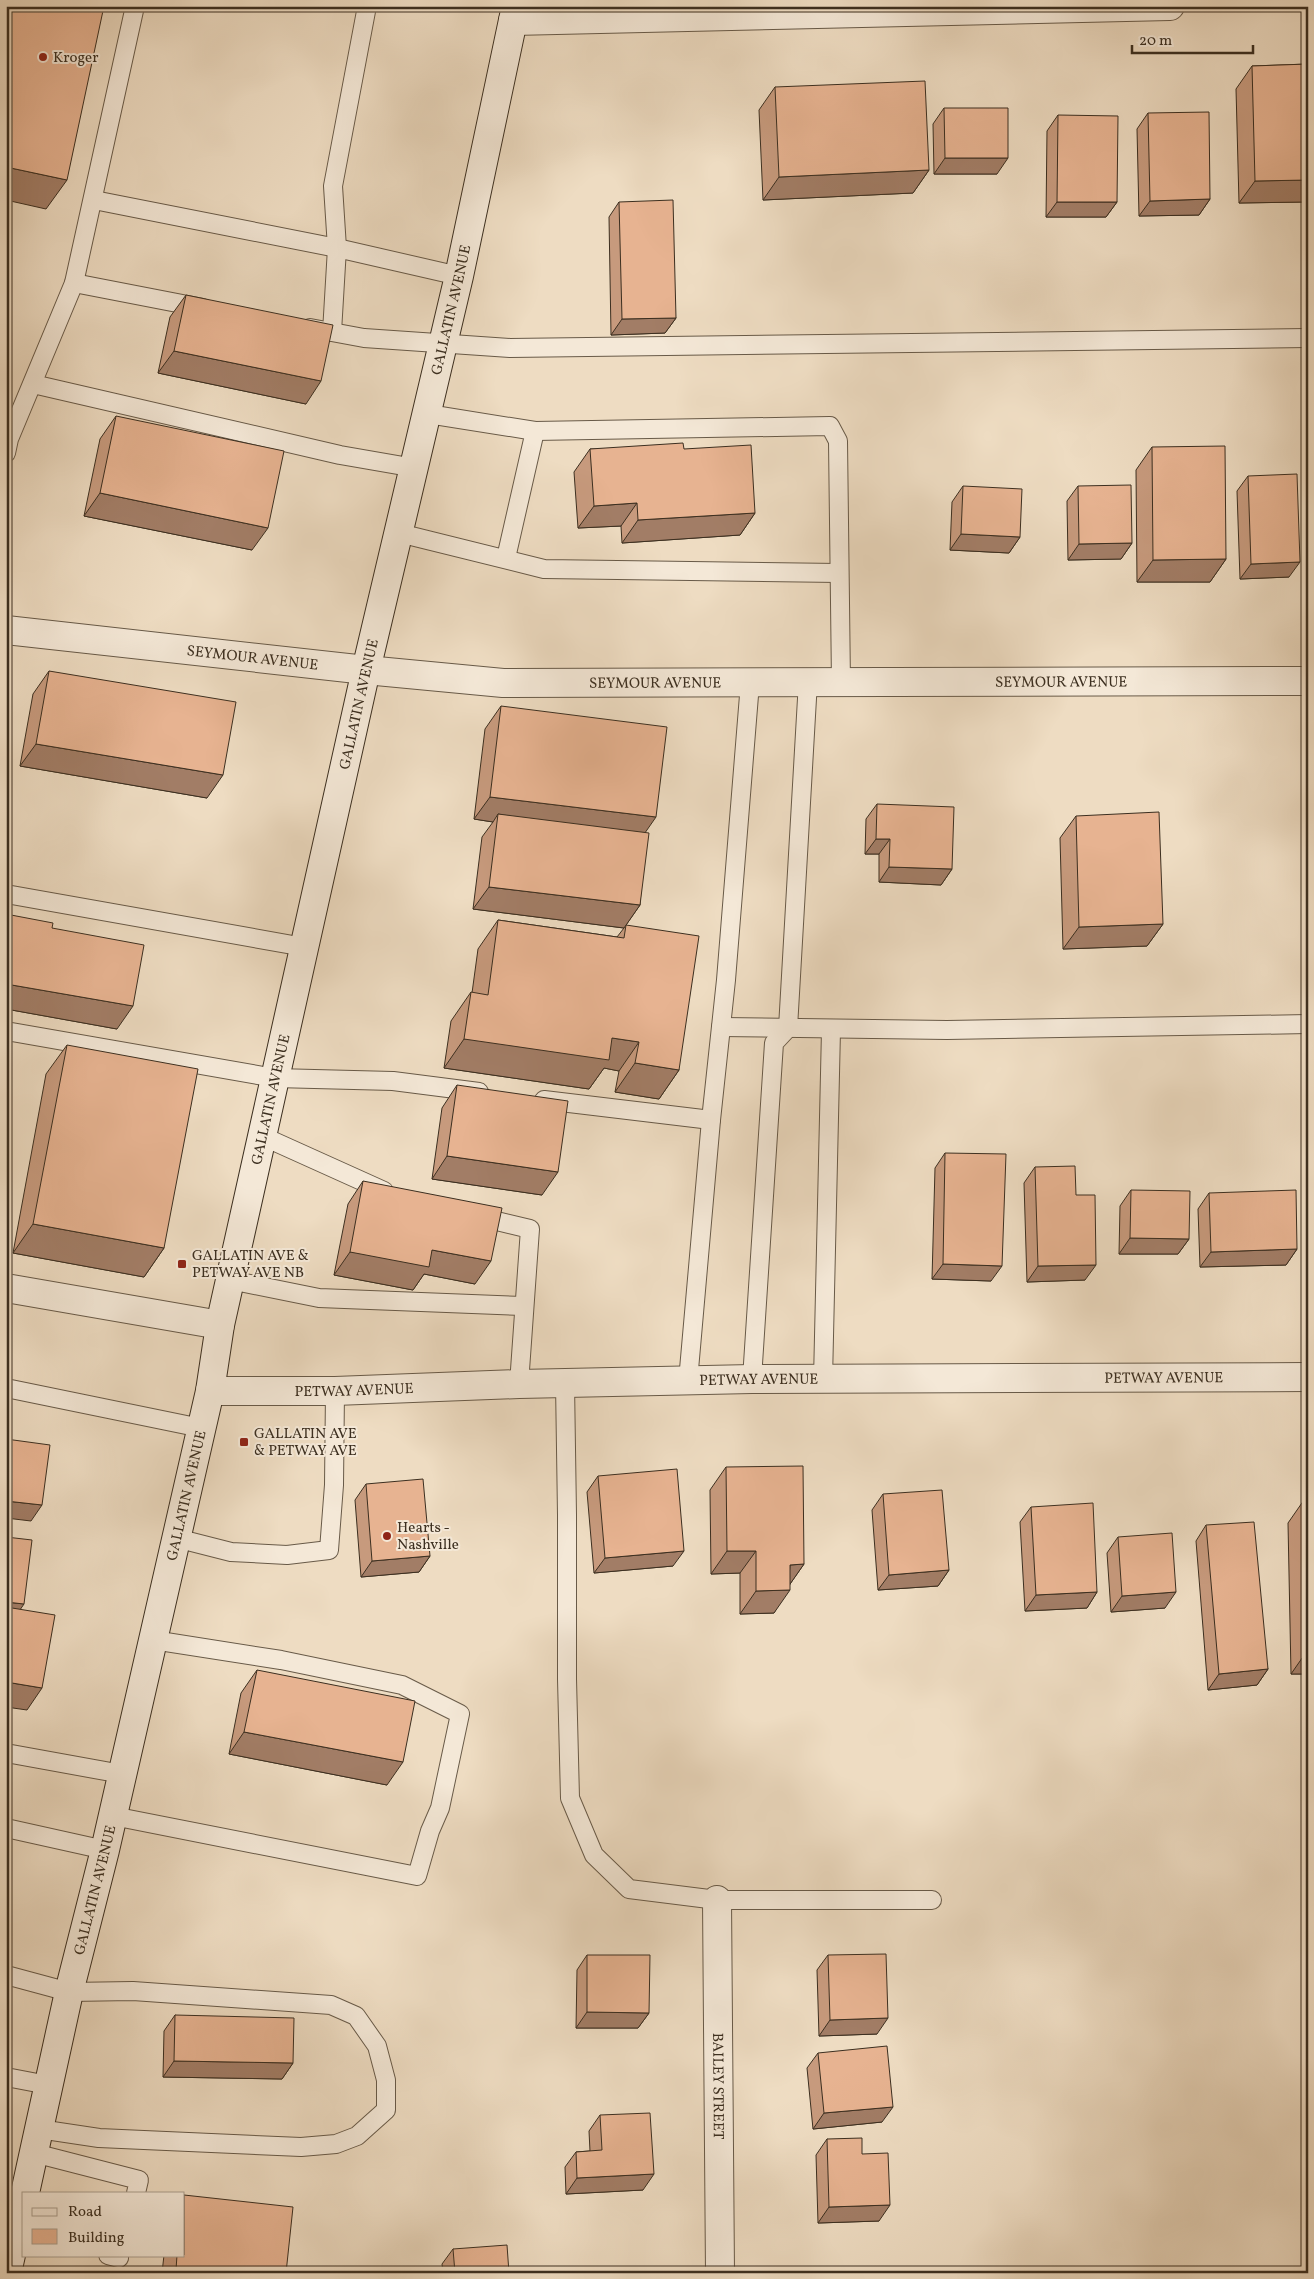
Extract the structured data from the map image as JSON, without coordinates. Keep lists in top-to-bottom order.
{
  "streets": {
    "street": [
      "GALLATIN AVENUE",
      "SEYMOUR AVENUE",
      "PETWAY AVENUE",
      "BAILEY STREET"
    ]
  },
  "crossings": [
    ["GALLATIN AVENUE", "SEYMOUR AVENUE"],
    ["GALLATIN AVENUE", "PETWAY AVENUE"]
  ],
  "places": {
    "other": ["Kroger", "Hearts - Nashville"],
    "transit": ["GALLATIN AVE & PETWAY AVE NB", "GALLATIN AVE & PETWAY AVE"]
  },
  "legend": ["Road", "Building"],
  "scale_bar": "20 m"
}
